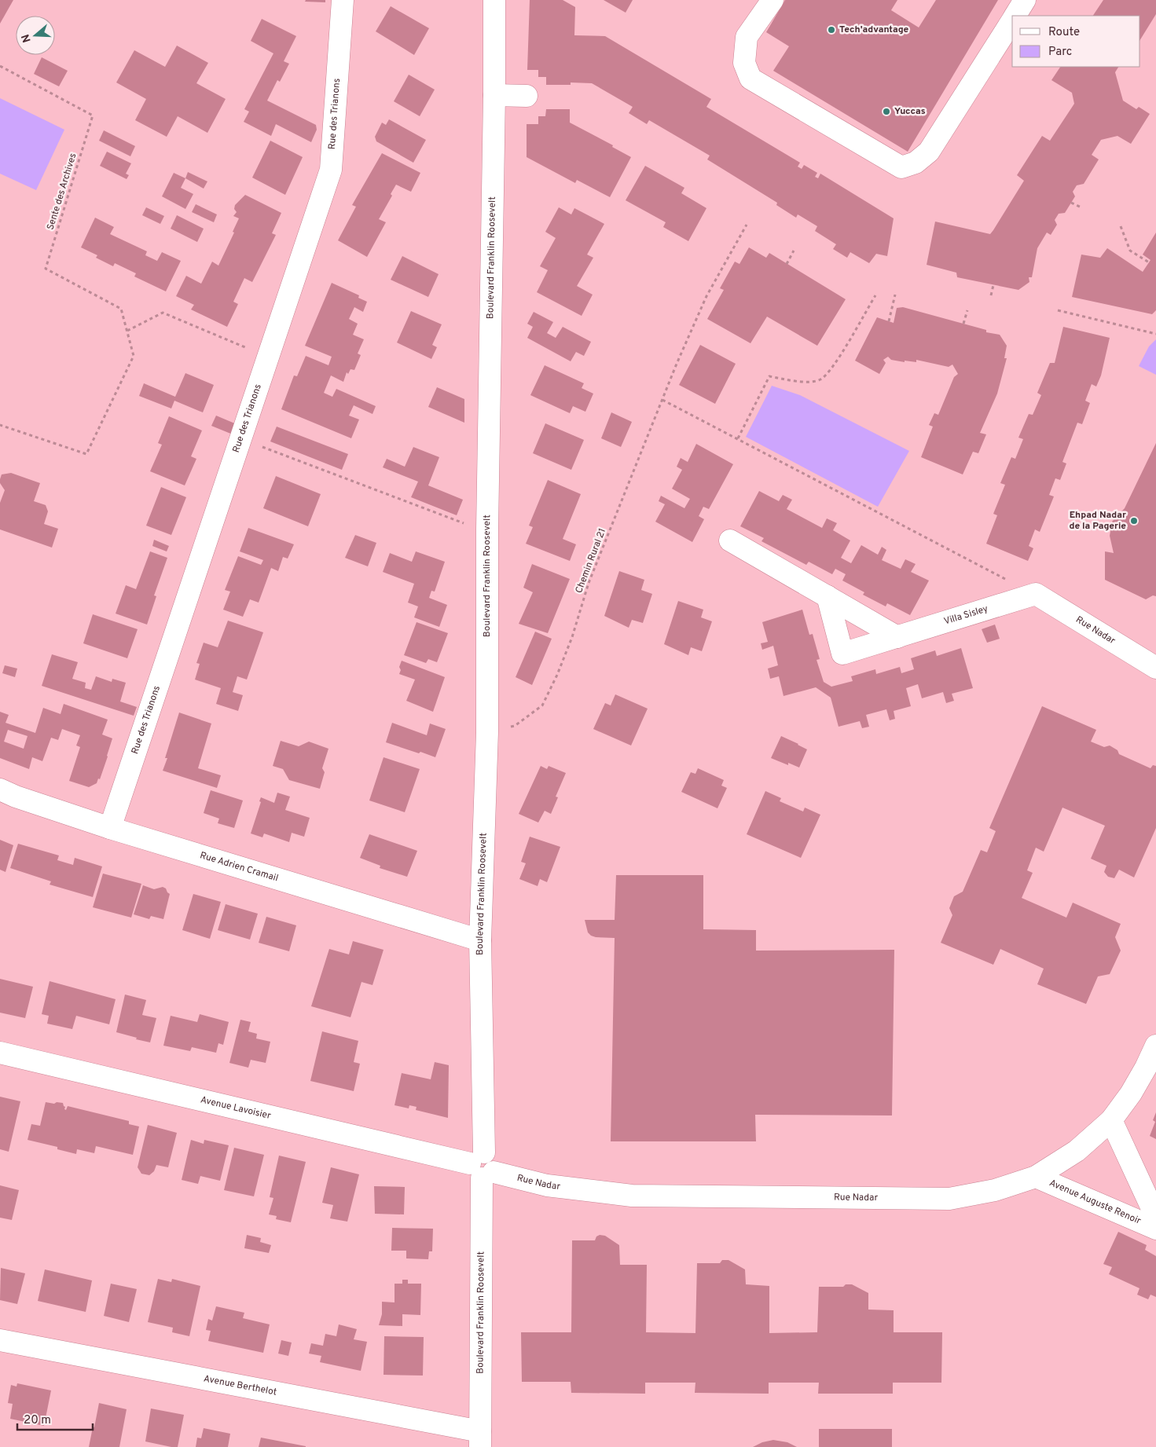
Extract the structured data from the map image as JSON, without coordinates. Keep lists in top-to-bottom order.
{
  "streets": {
    "street": [
      "Rue des Trianons",
      "Boulevard Franklin Roosevelt",
      "Villa Sisley",
      "Rue Nadar",
      "Rue Adrien Cramail",
      "Avenue Lavoisier",
      "Avenue Auguste Renoir",
      "Avenue Berthelot"
    ],
    "path": ["Sente des Archives", "Chemin Rural 21"]
  },
  "crossings": [
    ["Rue des Trianons", "Rue Adrien Cramail"],
    ["Boulevard Franklin Roosevelt", "Chemin Rural 21"],
    ["Boulevard Franklin Roosevelt", "Rue Nadar"],
    ["Boulevard Franklin Roosevelt", "Rue Adrien Cramail"],
    ["Boulevard Franklin Roosevelt", "Avenue Lavoisier"],
    ["Boulevard Franklin Roosevelt", "Avenue Berthelot"],
    ["Villa Sisley", "Rue Nadar"],
    ["Rue Nadar", "Avenue Lavoisier"],
    ["Rue Nadar", "Avenue Auguste Renoir"]
  ],
  "places": ["Tech'advantage", "Yuccas", "Ehpad Nadar de la Pagerie"],
  "legend": ["Route", "Parc"],
  "scale_bar": "20 m",
  "north": "left"
}
